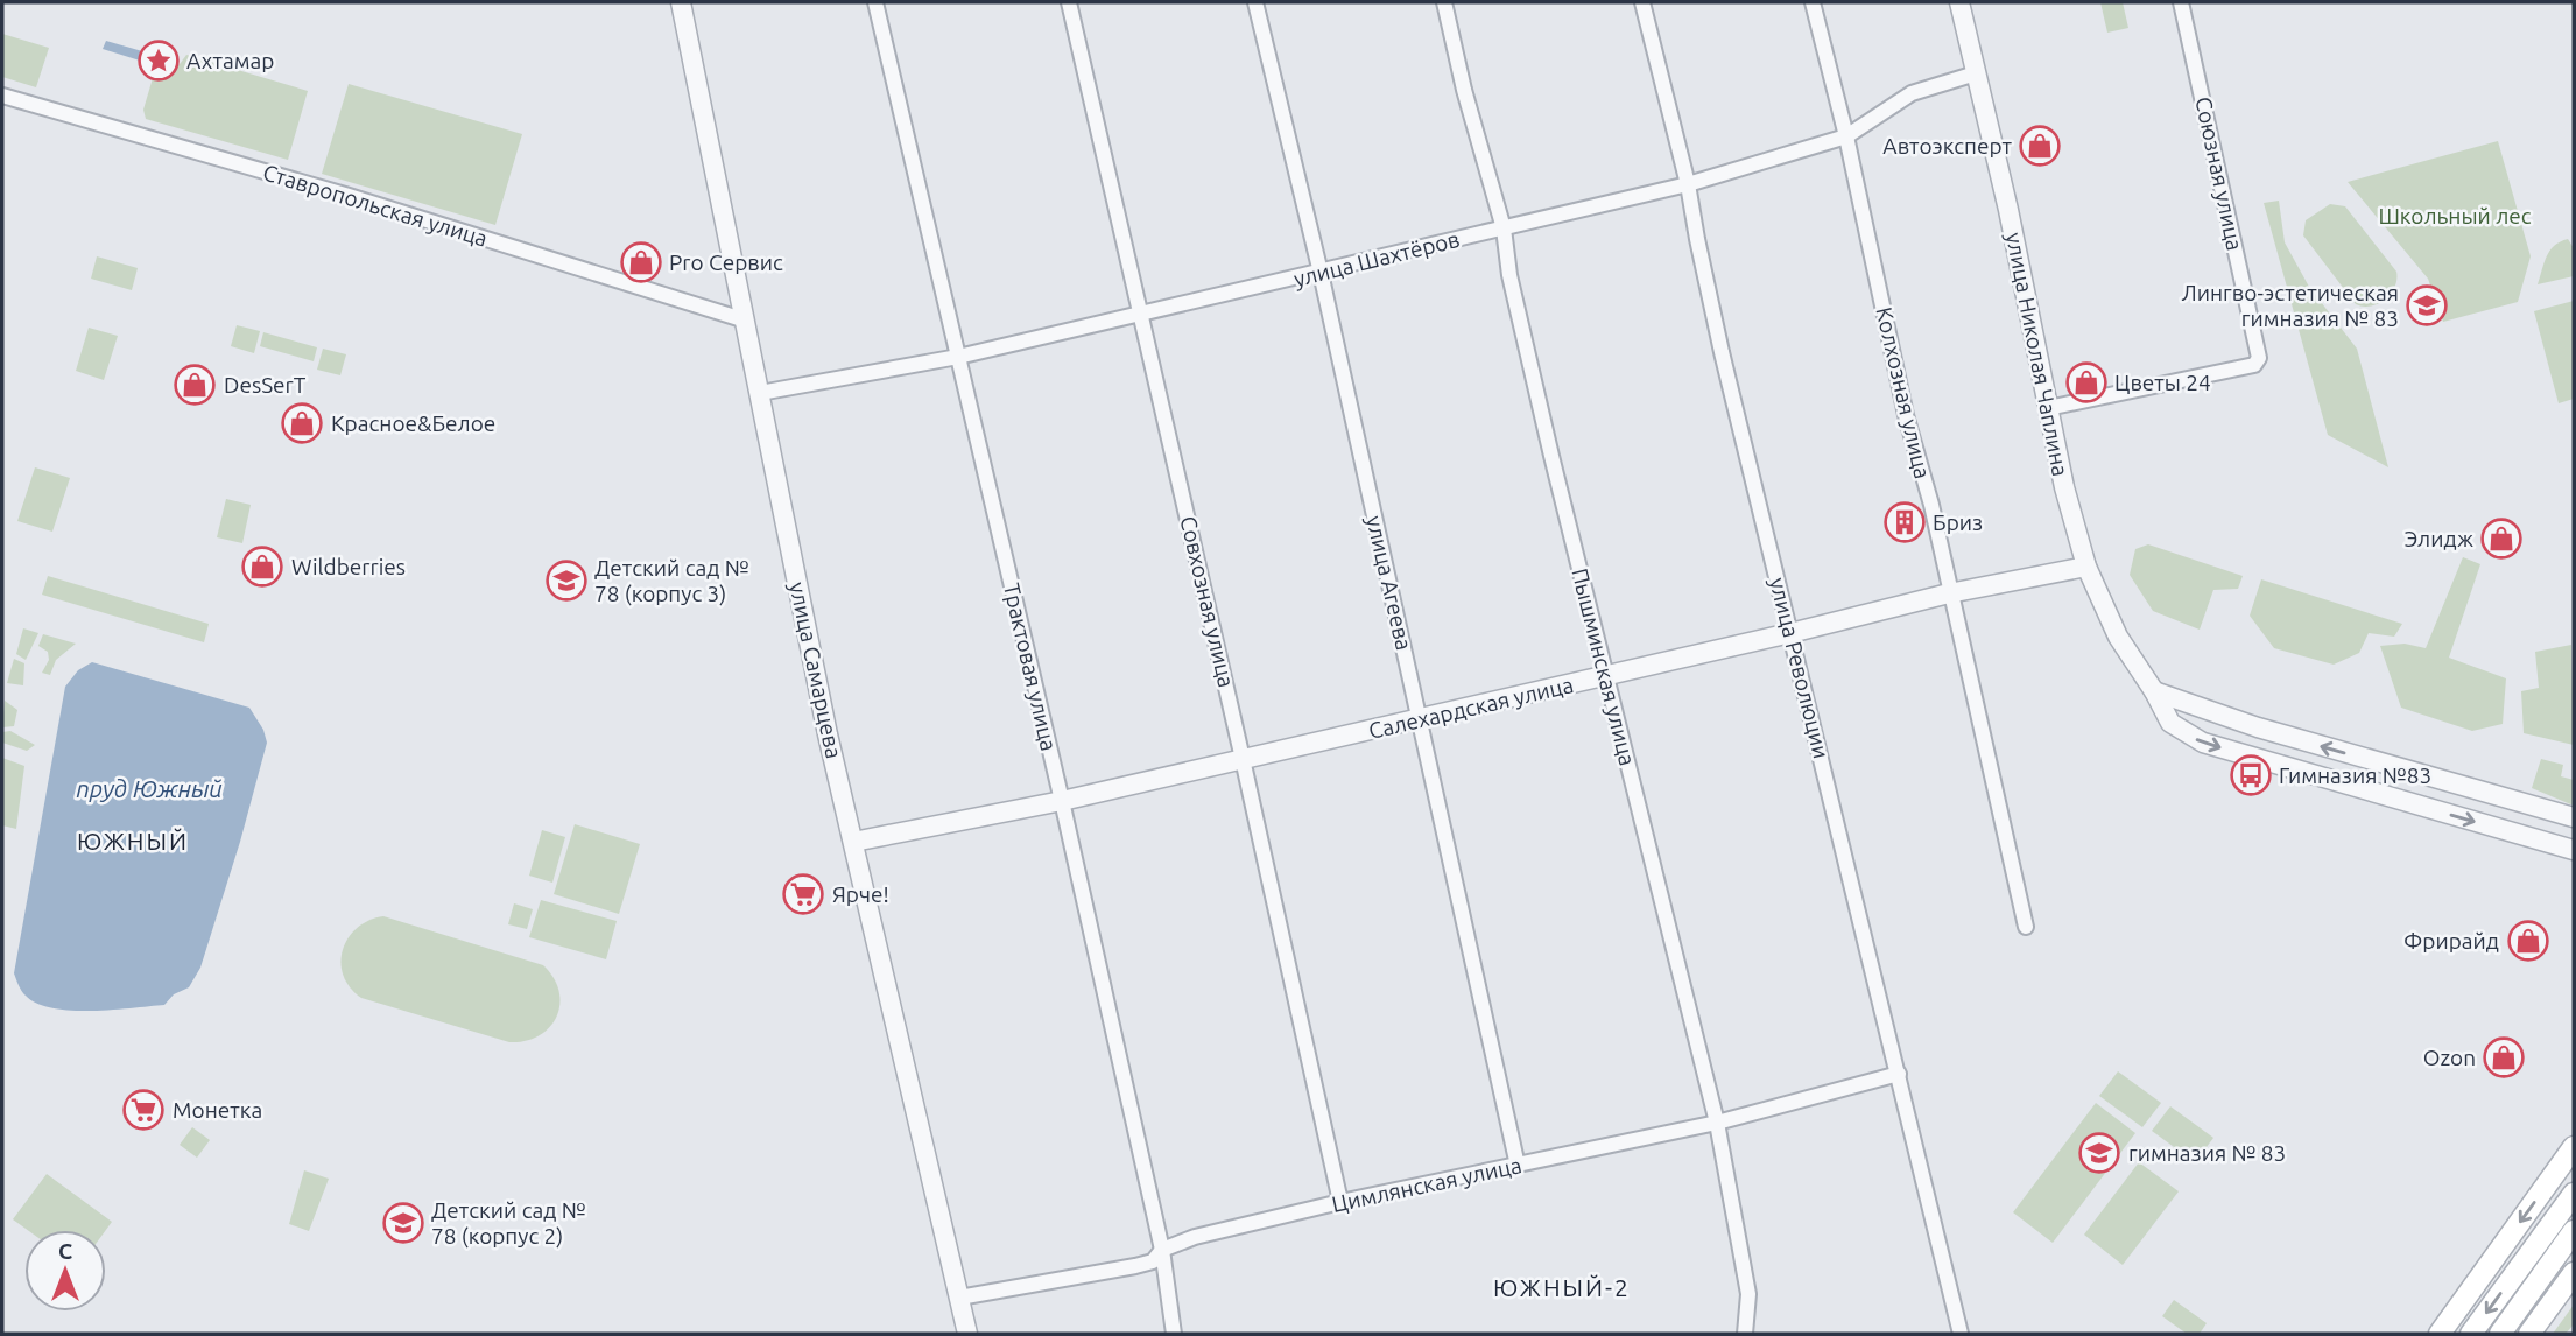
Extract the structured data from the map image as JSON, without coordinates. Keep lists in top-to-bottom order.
{
  "streets": {
    "street": [
      "Союзная улица",
      "Ставропольская улица",
      "улица Шахтёров",
      "улица Николая Чаплина",
      "Колхозная улица",
      "улица Агеева",
      "Совхозная улица",
      "Трактовая улица",
      "Пышминская улица",
      "улица Революции",
      "улица Самарцева",
      "Салехардская улица",
      "Цимлянская улица"
    ]
  },
  "crossings": [
    ["Союзная улица", "улица Николая Чаплина"],
    ["Ставропольская улица", "улица Самарцева"],
    ["улица Шахтёров", "улица Николая Чаплина"],
    ["улица Шахтёров", "Колхозная улица"],
    ["улица Шахтёров", "улица Агеева"],
    ["улица Шахтёров", "Совхозная улица"],
    ["улица Шахтёров", "Трактовая улица"],
    ["улица Шахтёров", "Пышминская улица"],
    ["улица Шахтёров", "улица Революции"],
    ["улица Шахтёров", "улица Самарцева"],
    ["улица Николая Чаплина", "Салехардская улица"],
    ["Колхозная улица", "Салехардская улица"],
    ["улица Агеева", "Салехардская улица"],
    ["улица Агеева", "Цимлянская улица"],
    ["Совхозная улица", "Салехардская улица"],
    ["Совхозная улица", "Цимлянская улица"],
    ["Трактовая улица", "Салехардская улица"],
    ["Трактовая улица", "Цимлянская улица"],
    ["Пышминская улица", "Салехардская улица"],
    ["Пышминская улица", "Цимлянская улица"],
    ["улица Революции", "Салехардская улица"],
    ["улица Революции", "Цимлянская улица"],
    ["улица Самарцева", "Салехардская улица"],
    ["улица Самарцева", "Цимлянская улица"]
  ],
  "districts": ["ЮЖНЫЙ", "ЮЖНЫЙ-2"],
  "water": ["пруд Южный"],
  "parks": ["Школьный лес"],
  "places": {
    "place": ["Ахтамар"],
    "shop": [
      "Автоэксперт",
      "Pro Сервис",
      "Цветы 24",
      "DesSerT",
      "Красное&Белое",
      "Элидж",
      "Wildberries",
      "Фрирайд",
      "Ozon"
    ],
    "school or university": [
      "Лингво-эстетическая гимназия № 83",
      "Детский сад № 78 (корпус 3)",
      "гимназия № 83",
      "Детский сад № 78 (корпус 2)"
    ],
    "building": ["Бриз"],
    "bus stop": ["Гимназия №83"],
    "supermarket": ["Ярче!", "Монетка"]
  },
  "north": "top"
}
